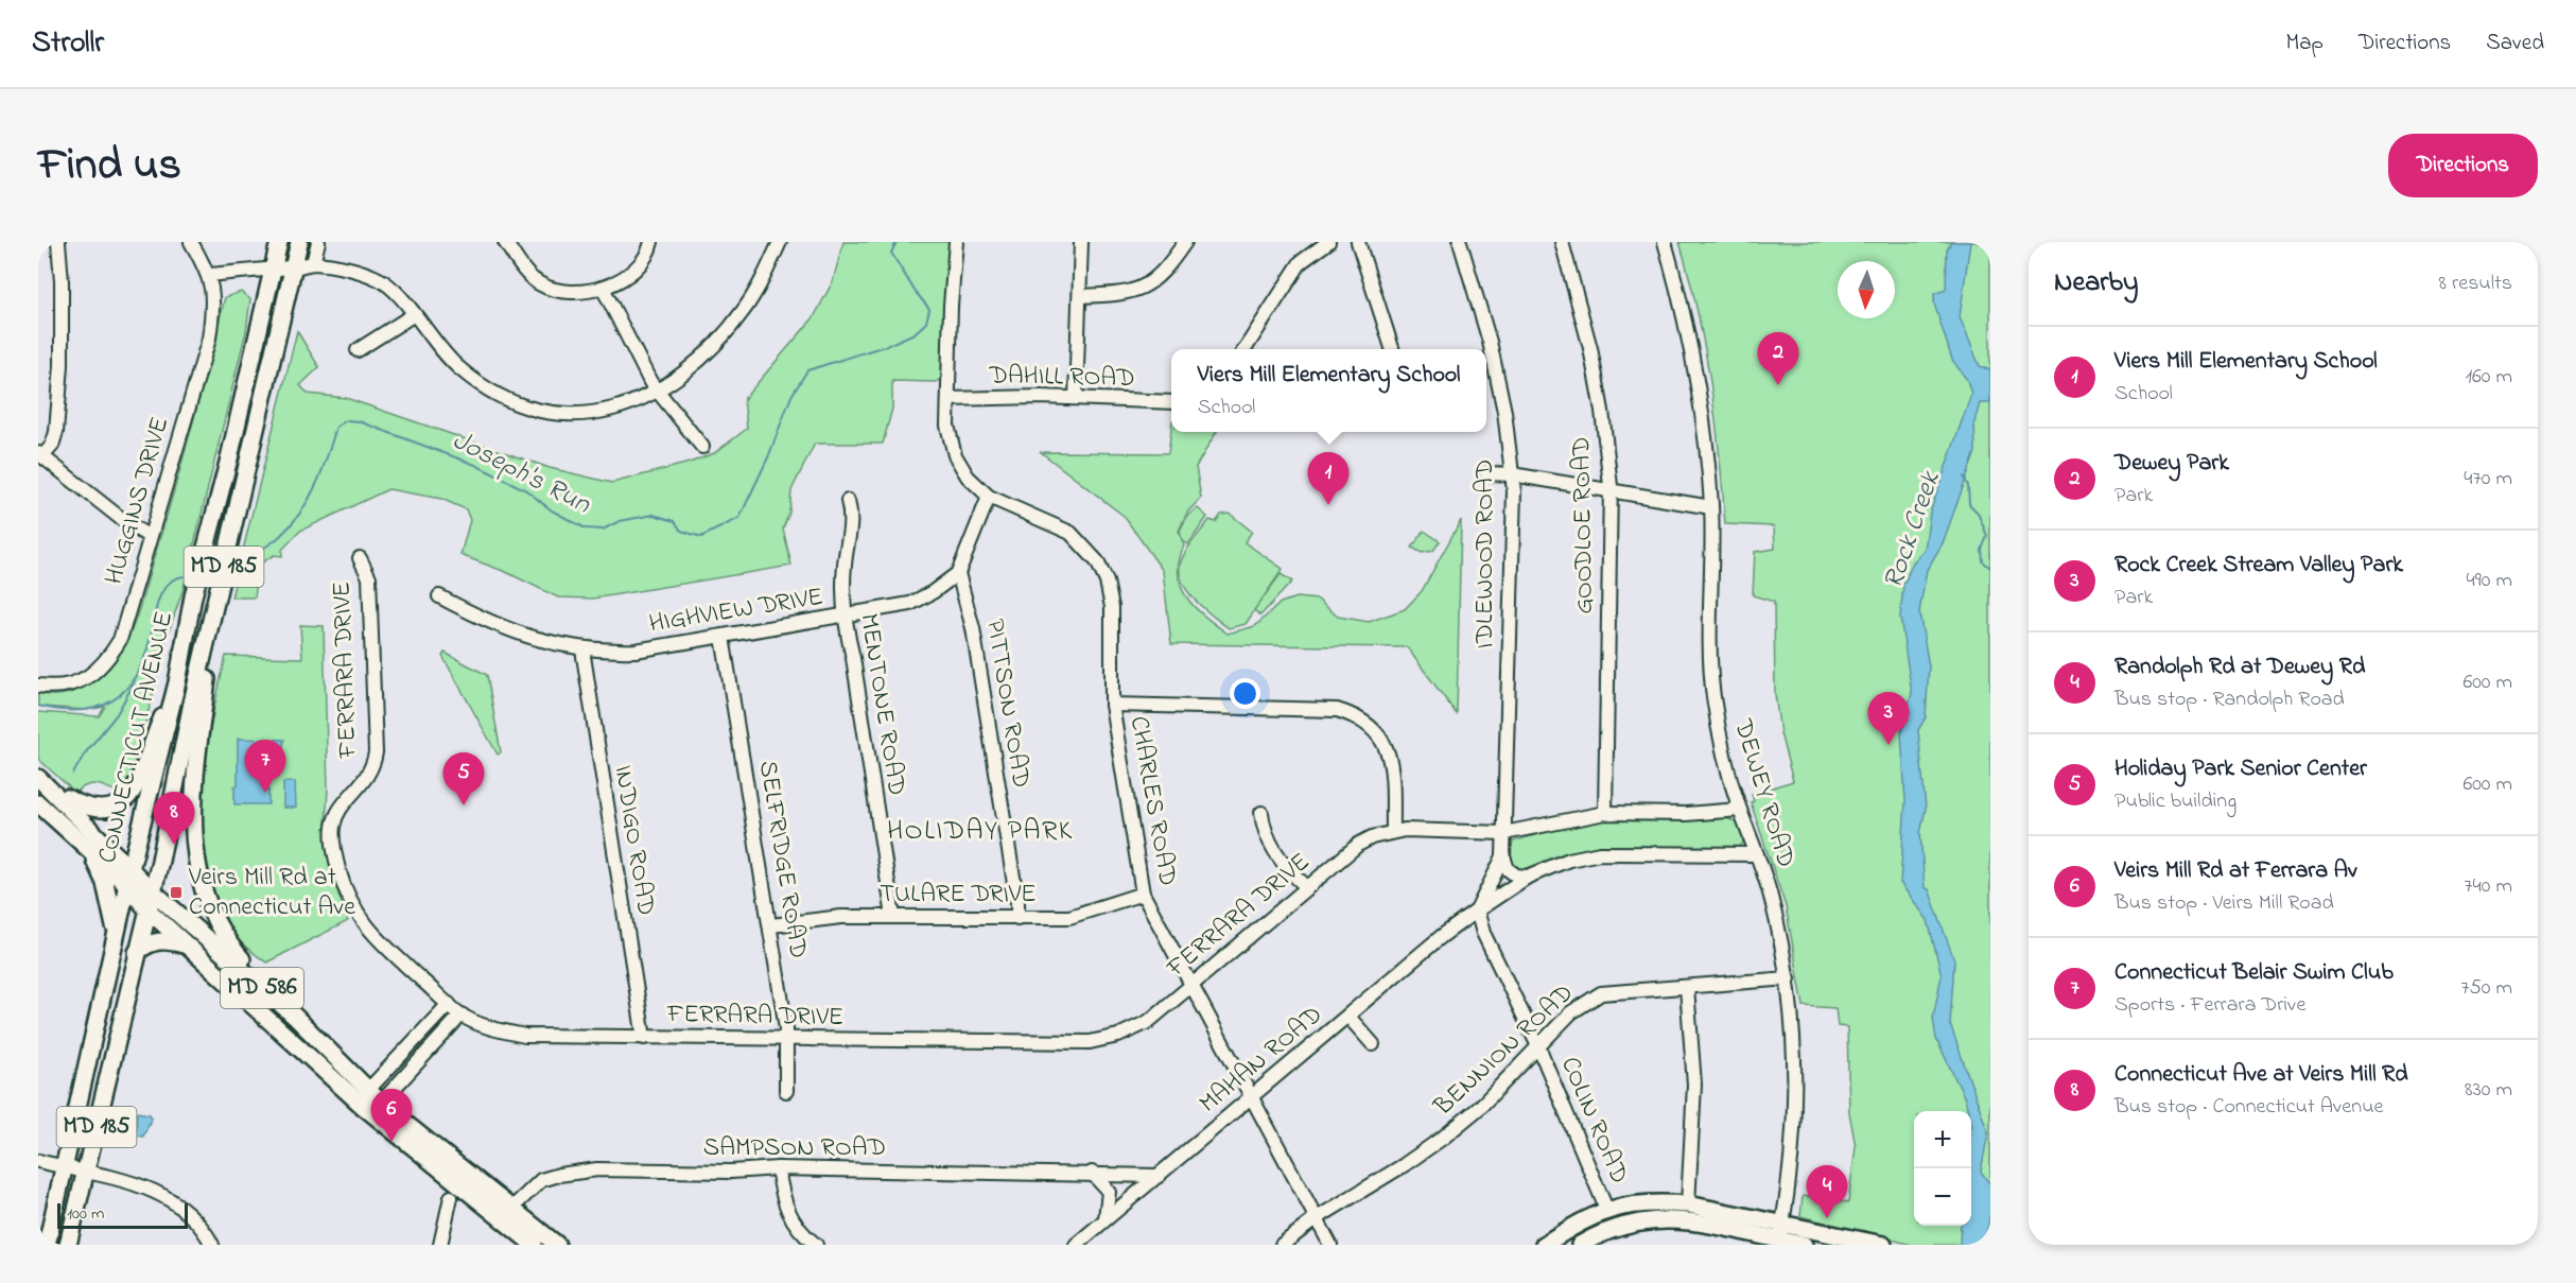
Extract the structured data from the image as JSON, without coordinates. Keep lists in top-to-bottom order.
{
  "streets": {
    "main road": ["MD 185", "CONNECTICUT AVENUE", "MD 586"],
    "street": [
      "DAHILL ROAD",
      "HUGGINS DRIVE",
      "GOODLOE ROAD",
      "IDLEWOOD ROAD",
      "HIGHVIEW DRIVE",
      "FERRARA DRIVE",
      "PITTSON ROAD",
      "MENTONE ROAD",
      "DEWEY ROAD",
      "CHARLES ROAD",
      "INDIGO ROAD",
      "SELFRIDGE ROAD",
      "TULARE DRIVE",
      "BENNION ROAD",
      "MAHAN ROAD",
      "COLIN ROAD",
      "SAMPSON ROAD"
    ]
  },
  "crossings": [
    ["DAHILL ROAD", "CHARLES ROAD"],
    ["IDLEWOOD ROAD", "FERRARA DRIVE"],
    ["IDLEWOOD ROAD", "MAHAN ROAD"],
    ["HIGHVIEW DRIVE", "PITTSON ROAD"],
    ["HIGHVIEW DRIVE", "MENTONE ROAD"],
    ["HIGHVIEW DRIVE", "INDIGO ROAD"],
    ["HIGHVIEW DRIVE", "SELFRIDGE ROAD"],
    ["FERRARA DRIVE", "CHARLES ROAD"],
    ["FERRARA DRIVE", "INDIGO ROAD"],
    ["FERRARA DRIVE", "SELFRIDGE ROAD"],
    ["FERRARA DRIVE", "MAHAN ROAD"],
    ["PITTSON ROAD", "TULARE DRIVE"],
    ["MENTONE ROAD", "TULARE DRIVE"],
    ["CONNECTICUT AVENUE", "MD 586"],
    ["DEWEY ROAD", "BENNION ROAD"],
    ["DEWEY ROAD", "MAHAN ROAD"],
    ["CHARLES ROAD", "TULARE DRIVE"],
    ["CHARLES ROAD", "BENNION ROAD"],
    ["CHARLES ROAD", "MAHAN ROAD"],
    ["SELFRIDGE ROAD", "TULARE DRIVE"],
    ["MD 586", "SAMPSON ROAD"],
    ["BENNION ROAD", "COLIN ROAD"],
    ["MAHAN ROAD", "COLIN ROAD"],
    ["MAHAN ROAD", "SAMPSON ROAD"]
  ],
  "districts": ["HOLIDAY PARK"],
  "water": ["Joseph's Run", "Rock Creek"],
  "places": {
    "transit": ["Veirs Mill Rd at Connecticut Ave"]
  },
  "scale_bar": "100 m",
  "north": "bottom",
  "page": {
    "header": "Strollr",
    "nav": ["Map", "Directions", "Saved"],
    "title": "Find us",
    "buttons": "Directions",
    "heading": ["Nearby", "8 results"],
    "list": [
      {
        "mark": "1",
        "name": "Viers Mill Elementary School",
        "note": "School",
        "value": "160 m"
      },
      {
        "mark": "2",
        "name": "Dewey Park",
        "note": "Park",
        "value": "470 m"
      },
      {
        "mark": "3",
        "name": "Rock Creek Stream Valley Park",
        "note": "Park",
        "value": "490 m"
      },
      {
        "mark": "4",
        "name": "Randolph Rd at Dewey Rd",
        "note": "Bus stop · Randolph Road",
        "value": "600 m"
      },
      {
        "mark": "5",
        "name": "Holiday Park Senior Center",
        "note": "Public building",
        "value": "600 m"
      },
      {
        "mark": "6",
        "name": "Veirs Mill Rd at Ferrara Av",
        "note": "Bus stop · Veirs Mill Road",
        "value": "740 m"
      },
      {
        "mark": "7",
        "name": "Connecticut Belair Swim Club",
        "note": "Sports · Ferrara Drive",
        "value": "750 m"
      },
      {
        "mark": "8",
        "name": "Connecticut Ave at Veirs Mill Rd",
        "note": "Bus stop · Connecticut Avenue",
        "value": "830 m"
      }
    ],
    "pins": [
      "2",
      "1",
      "3",
      "7",
      "5",
      "8",
      "6",
      "4"
    ],
    "popup": ["Viers Mill Elementary School", "School"],
    "map_buttons": ["+", "−"],
    "scale": "100 m"
  }
}
